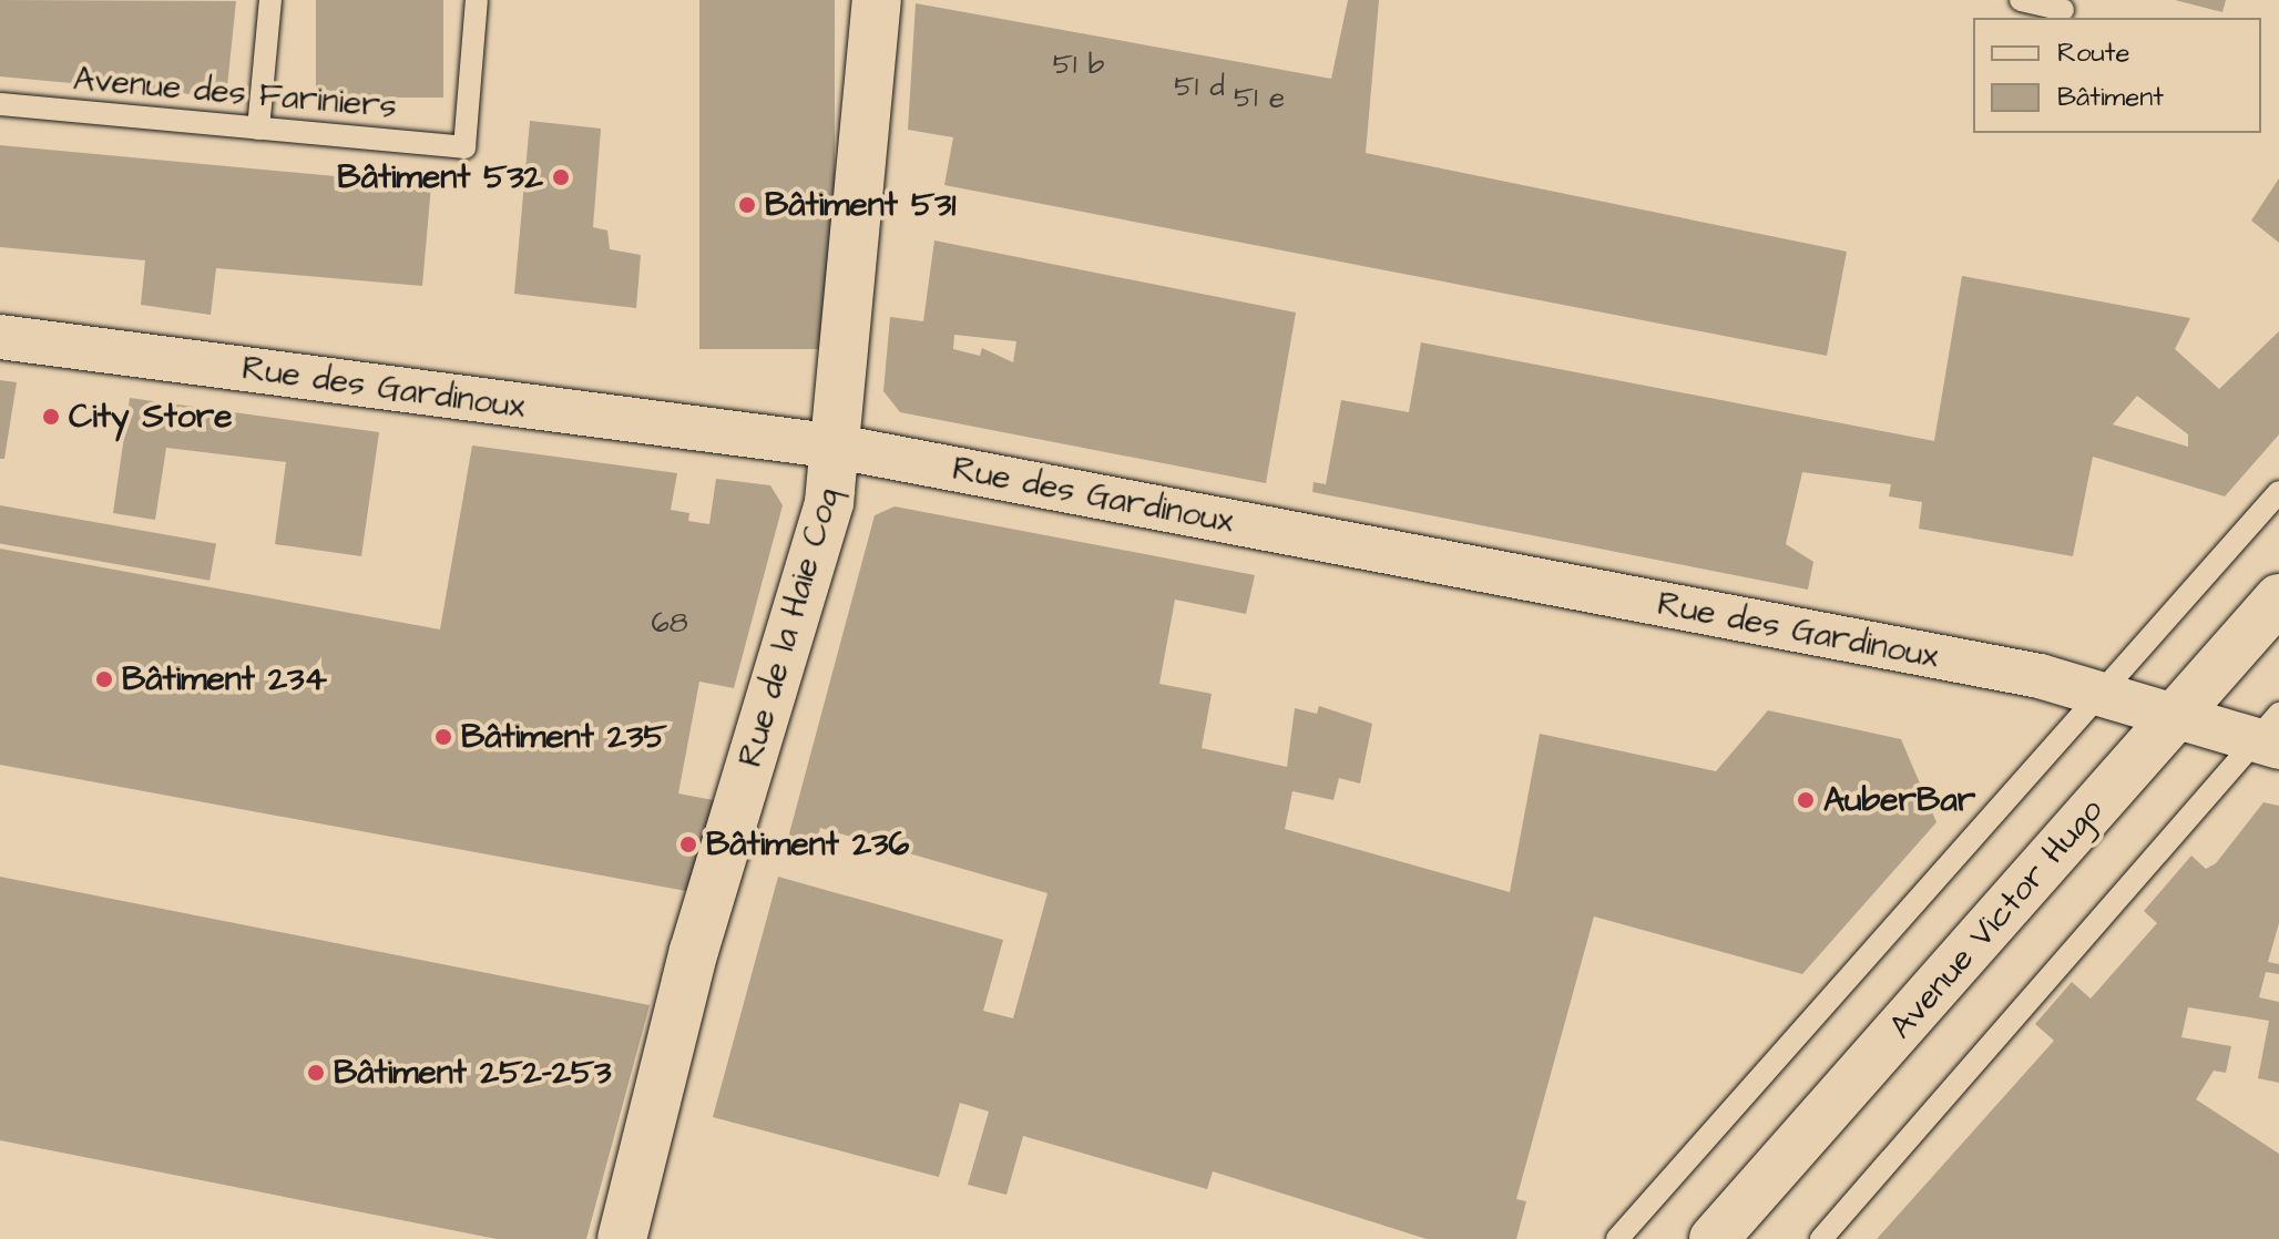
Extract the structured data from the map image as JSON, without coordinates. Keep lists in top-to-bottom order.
{
  "streets": {
    "main road": ["Rue de la Haie Coq", "Avenue Victor Hugo"],
    "street": ["Rue des Gardinoux"],
    "lane": ["Avenue des Fariniers"]
  },
  "crossings": [
    ["Rue des Gardinoux", "Rue de la Haie Coq"],
    ["Rue des Gardinoux", "Avenue Victor Hugo"]
  ],
  "places": [
    "Bâtiment 532",
    "Bâtiment 531",
    "City Store",
    "Bâtiment 234",
    "Bâtiment 235",
    "AuberBar",
    "Bâtiment 236",
    "Bâtiment 252-253"
  ],
  "house_numbers": [
    "51 b",
    "51 d",
    "51 e",
    "68"
  ],
  "legend": ["Route", "Bâtiment"]
}
